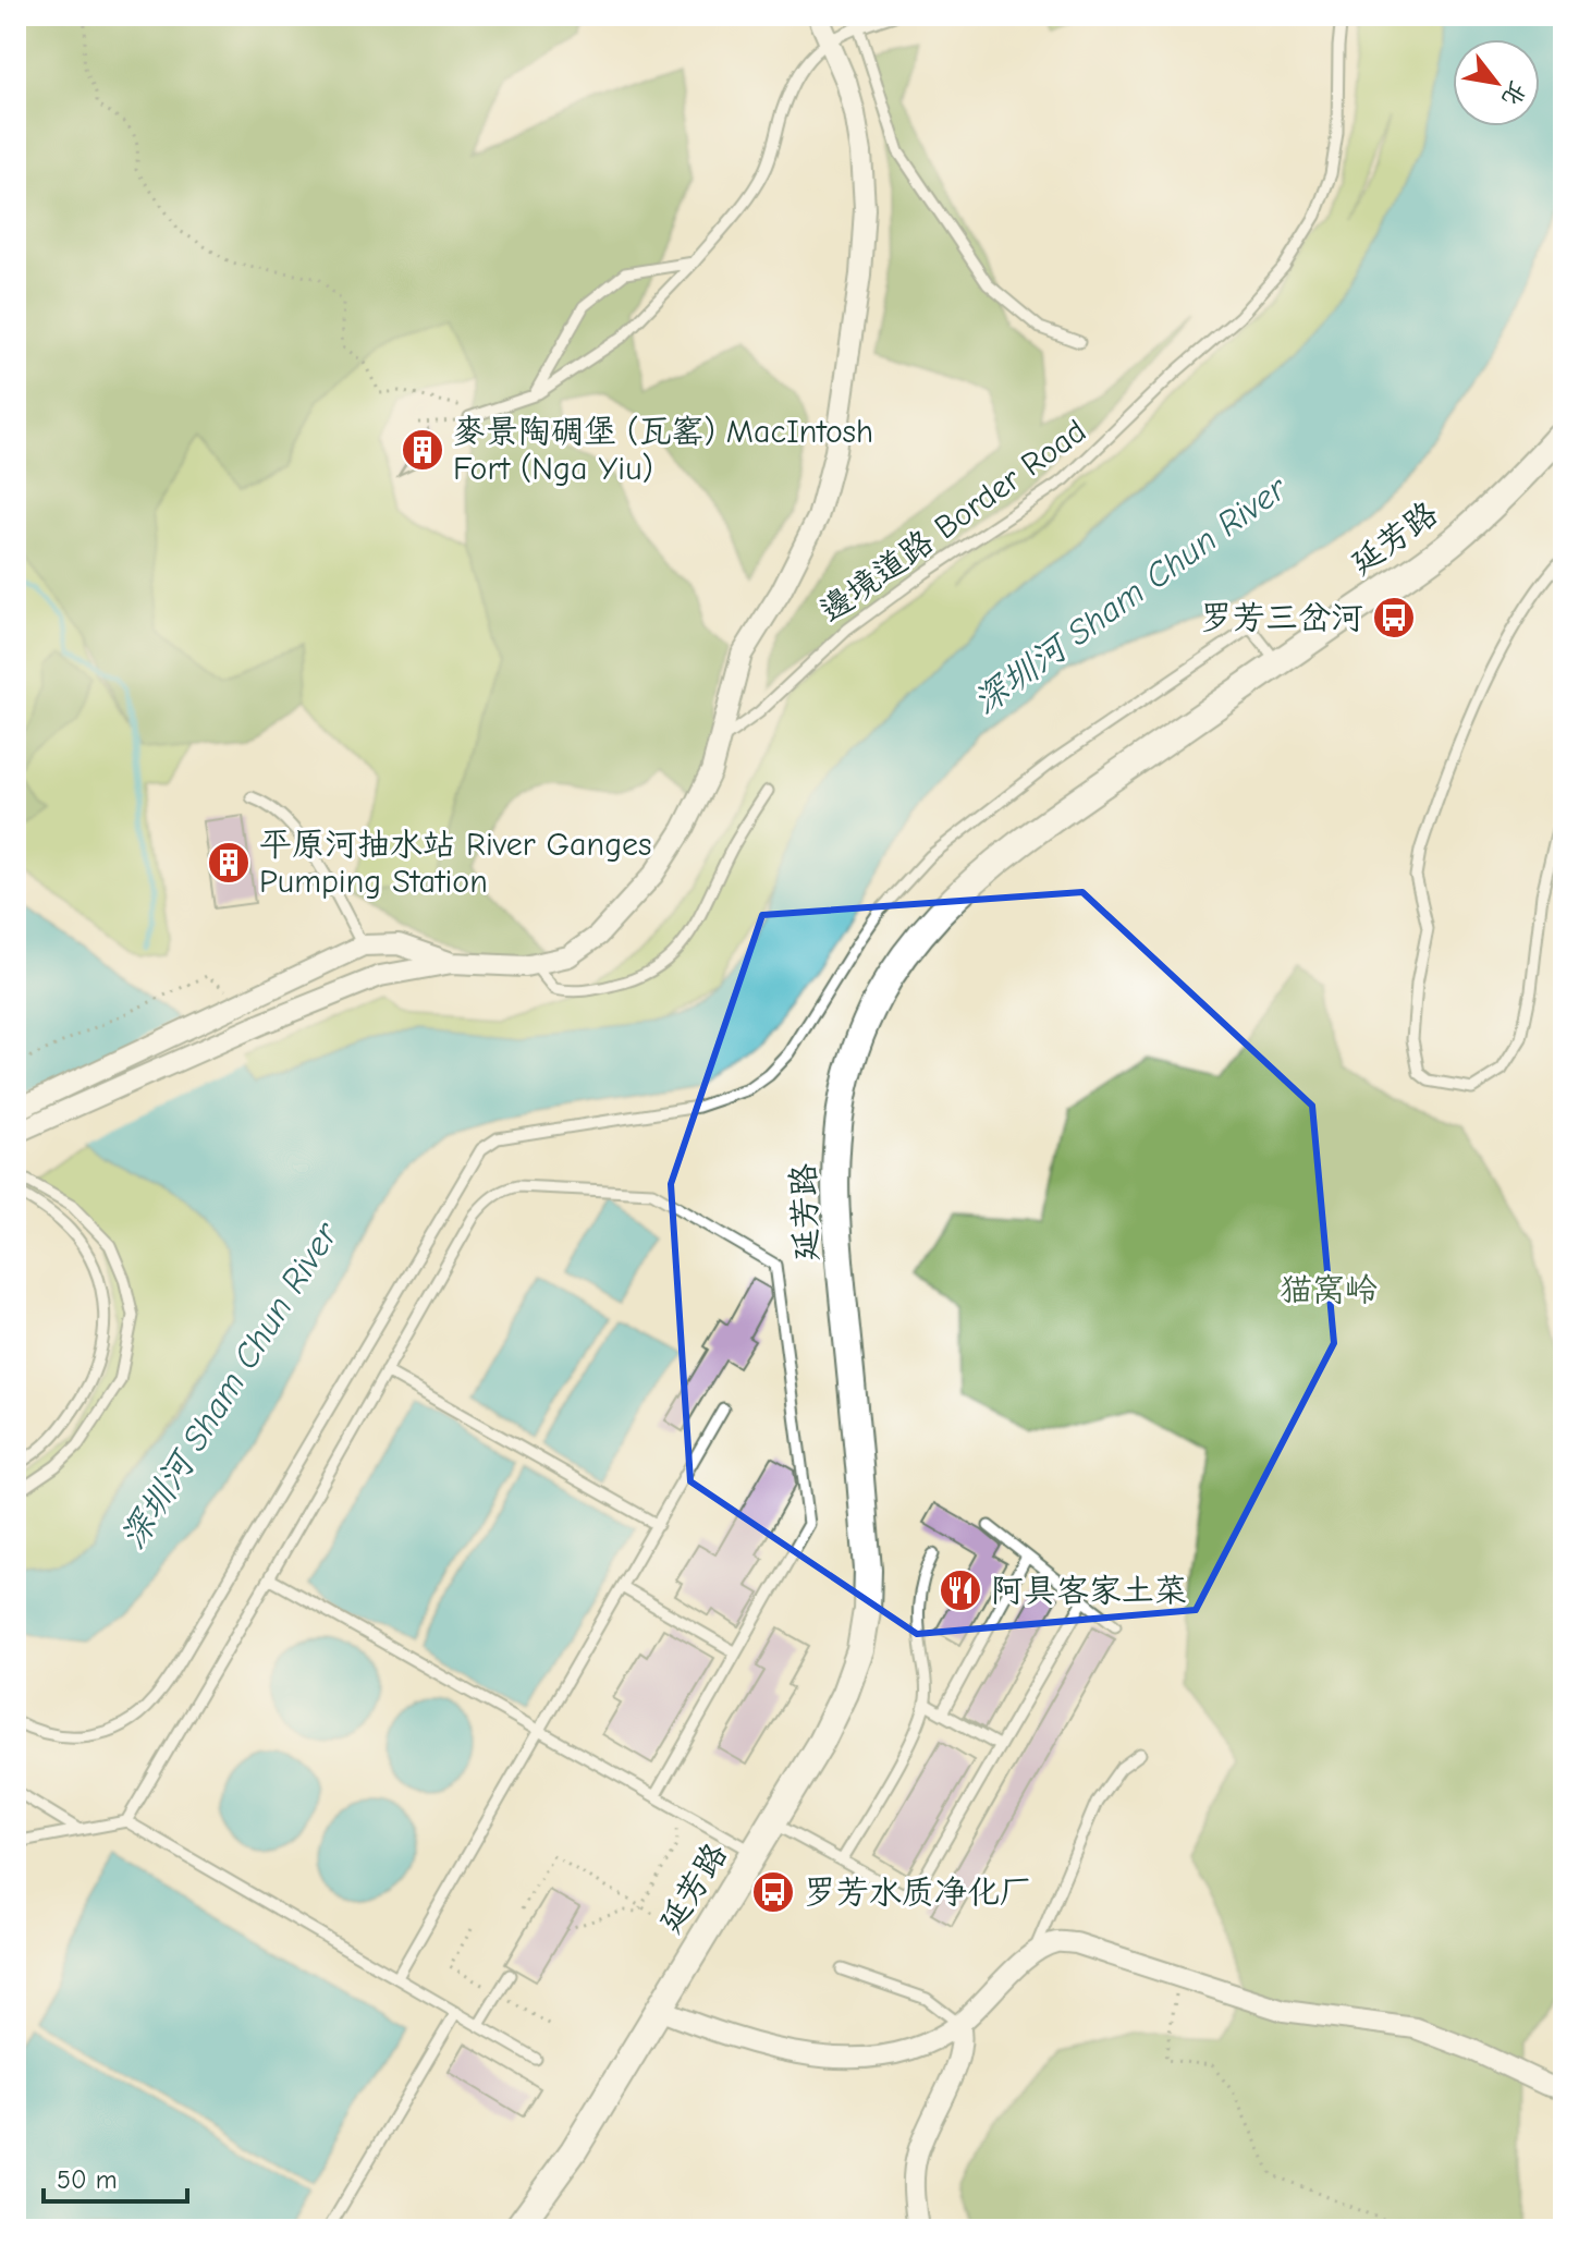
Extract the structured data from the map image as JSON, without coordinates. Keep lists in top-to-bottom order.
{
  "streets": {
    "main road": ["延芳路"],
    "lane": ["邊境道路 Border Road"]
  },
  "water": ["深圳河 Sham Chun River"],
  "parks": ["猫窝岭"],
  "places": {
    "building": ["麥景陶碉堡 (瓦窰) MacIntosh Fort (Nga Yiu)", "平原河抽水站 River Ganges Pumping Station"],
    "bus stop": ["罗芳三岔河", "罗芳水质净化厂"],
    "restaurant": ["阿具客家土菜"]
  },
  "scale_bar": "50 m",
  "north": "bottom right"
}
